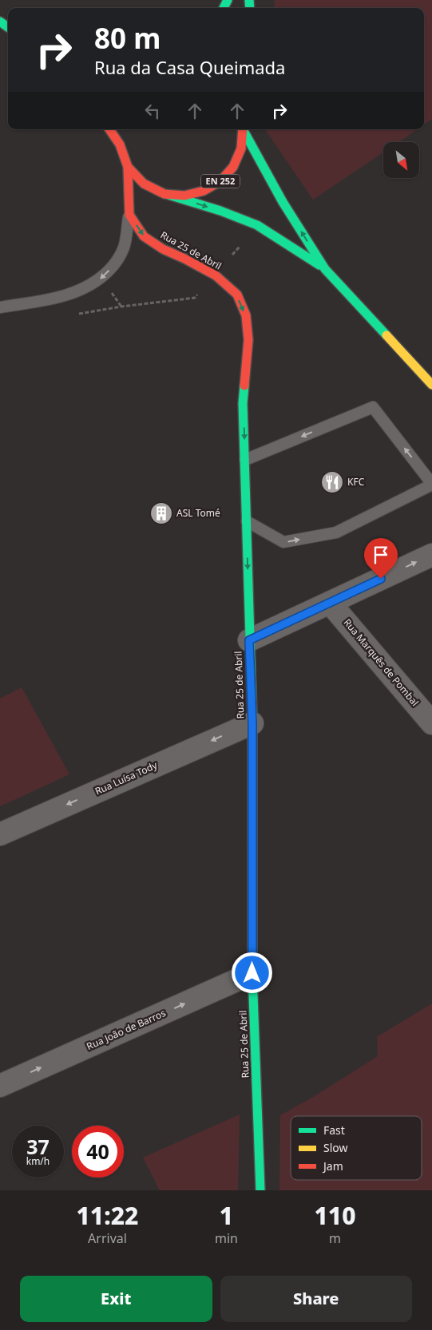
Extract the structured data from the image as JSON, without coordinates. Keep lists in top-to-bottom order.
{
  "streets": {
    "street": [
      "EN 252",
      "Rua 25 de Abril",
      "Rua Marquês de Pombal",
      "Rua Luísa Tody",
      "Rua João de Barros"
    ]
  },
  "crossings": [
    ["Rua 25 de Abril", "Rua Luísa Tody"],
    ["Rua 25 de Abril", "Rua João de Barros"]
  ],
  "one_way": ["Rua 25 de Abril", "Rua Luísa Tody", "Rua João de Barros"],
  "places": {
    "restaurant": ["KFC"],
    "building": ["ASL Tomé"]
  },
  "legend": ["Fast", "Slow", "Jam"],
  "north": "bottom right",
  "page": {
    "turn": ["80 m", "Rua da Casa Queimada"],
    "speed": "37 km/h",
    "limit": "40",
    "eta": [
      "11:22",
      "Arrival",
      "1",
      "min",
      "110",
      "m"
    ],
    "buttons": ["Exit", "Share"]
  }
}
